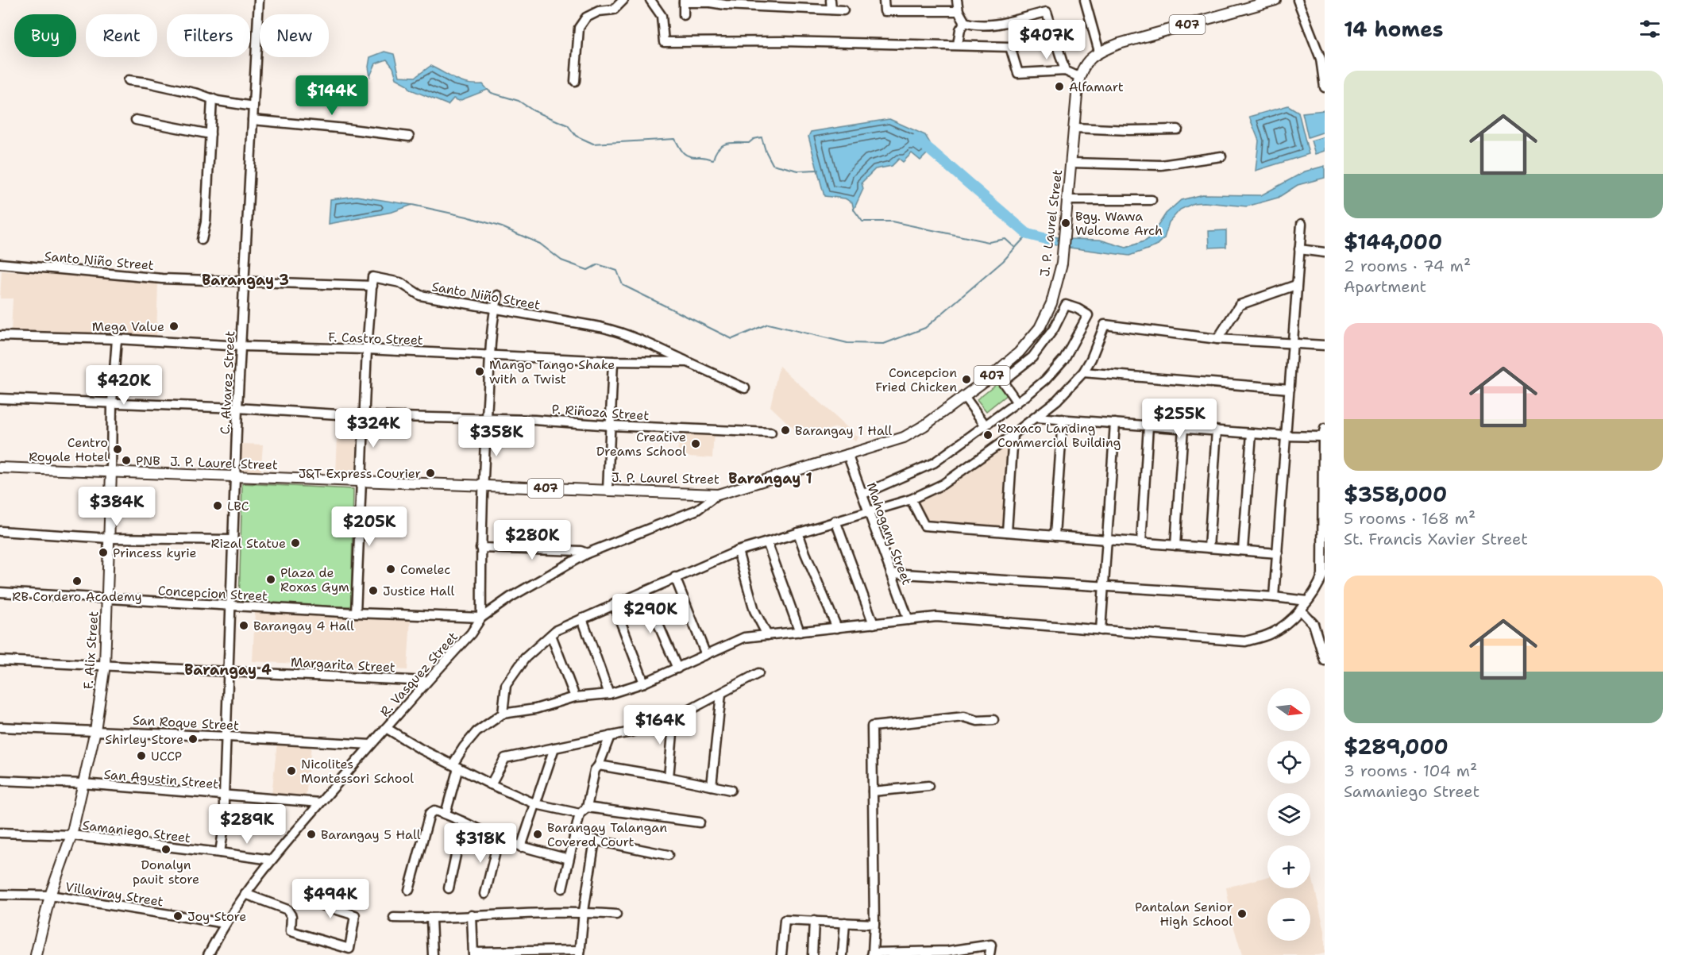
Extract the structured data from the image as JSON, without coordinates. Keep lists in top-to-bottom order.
{
  "streets": {
    "main road": ["407", "J. P. Laurel Street", "F. Alix Street"],
    "street": [
      "Santo Niño Street",
      "F. Castro Street",
      "C. Alvarez Street",
      "P. Riñoza Street",
      "Mahogany Street",
      "Concepcion Street",
      "Margarita Street",
      "R. Vasquez Street",
      "San Roque Street",
      "San Agustin Street",
      "Samaniego Street",
      "Villaviray Street"
    ]
  },
  "crossings": [
    ["J. P. Laurel Street", "C. Alvarez Street"],
    ["J. P. Laurel Street", "Mahogany Street"],
    ["J. P. Laurel Street", "F. Alix Street"],
    ["J. P. Laurel Street", "R. Vasquez Street"],
    ["Santo Niño Street", "F. Castro Street"],
    ["Santo Niño Street", "C. Alvarez Street"],
    ["F. Castro Street", "C. Alvarez Street"],
    ["F. Castro Street", "F. Alix Street"],
    ["C. Alvarez Street", "P. Riñoza Street"],
    ["C. Alvarez Street", "Concepcion Street"],
    ["C. Alvarez Street", "Margarita Street"],
    ["C. Alvarez Street", "San Roque Street"],
    ["C. Alvarez Street", "San Agustin Street"],
    ["C. Alvarez Street", "Samaniego Street"],
    ["P. Riñoza Street", "F. Alix Street"],
    ["Concepcion Street", "F. Alix Street"],
    ["Concepcion Street", "R. Vasquez Street"],
    ["F. Alix Street", "Margarita Street"],
    ["F. Alix Street", "San Roque Street"],
    ["F. Alix Street", "San Agustin Street"],
    ["F. Alix Street", "Samaniego Street"],
    ["F. Alix Street", "Villaviray Street"],
    ["Margarita Street", "R. Vasquez Street"],
    ["R. Vasquez Street", "San Roque Street"],
    ["R. Vasquez Street", "San Agustin Street"],
    ["R. Vasquez Street", "Samaniego Street"],
    ["R. Vasquez Street", "Villaviray Street"]
  ],
  "districts": ["Barangay 3", "Barangay 1", "Barangay 4"],
  "places": [
    "Alfamart",
    "Bgy. Wawa Welcome Arch",
    "Mega Value",
    "Mango Tango Shake with a Twist",
    "Concepcion Fried Chicken",
    "Barangay 1 Hall",
    "Roxaco Landing Commercial Building",
    "Creative Dreams School",
    "Centro Royale Hotel",
    "PNB",
    "J&T Express Courier",
    "LBC",
    "Rizal Statue",
    "Princess kyrie",
    "Comelec",
    "Plaza de Roxas Gym",
    "RB Cordero Academy",
    "Justice Hall",
    "Barangay 4 Hall",
    "Shirley Store",
    "UCCP",
    "Nicolites Montessori School",
    "Barangay 5 Hall",
    "Barangay Talangan Covered Court",
    "Donalyn pauit store",
    "Pantalan Senior High School",
    "Joy Store"
  ],
  "north": "right",
  "page": {
    "heading": "14 homes",
    "chip": [
      "Buy",
      "Rent",
      "Filters",
      "New"
    ],
    "price": [
      "$407K",
      "$144K",
      "$420K",
      "$255K",
      "$324K",
      "$358K",
      "$384K",
      "$205K",
      "$280K",
      "$290K",
      "$164K",
      "$289K",
      "$318K",
      "$494K"
    ],
    "list": [
      {
        "name": "$144,000",
        "note": "2 rooms · 74 m² · Apartment"
      },
      {
        "name": "$358,000",
        "note": "5 rooms · 168 m² · St. Francis Xavier Street"
      },
      {
        "name": "$289,000",
        "note": "3 rooms · 104 m² · Samaniego Street"
      }
    ],
    "map_buttons": ["+", "−"]
  }
}
